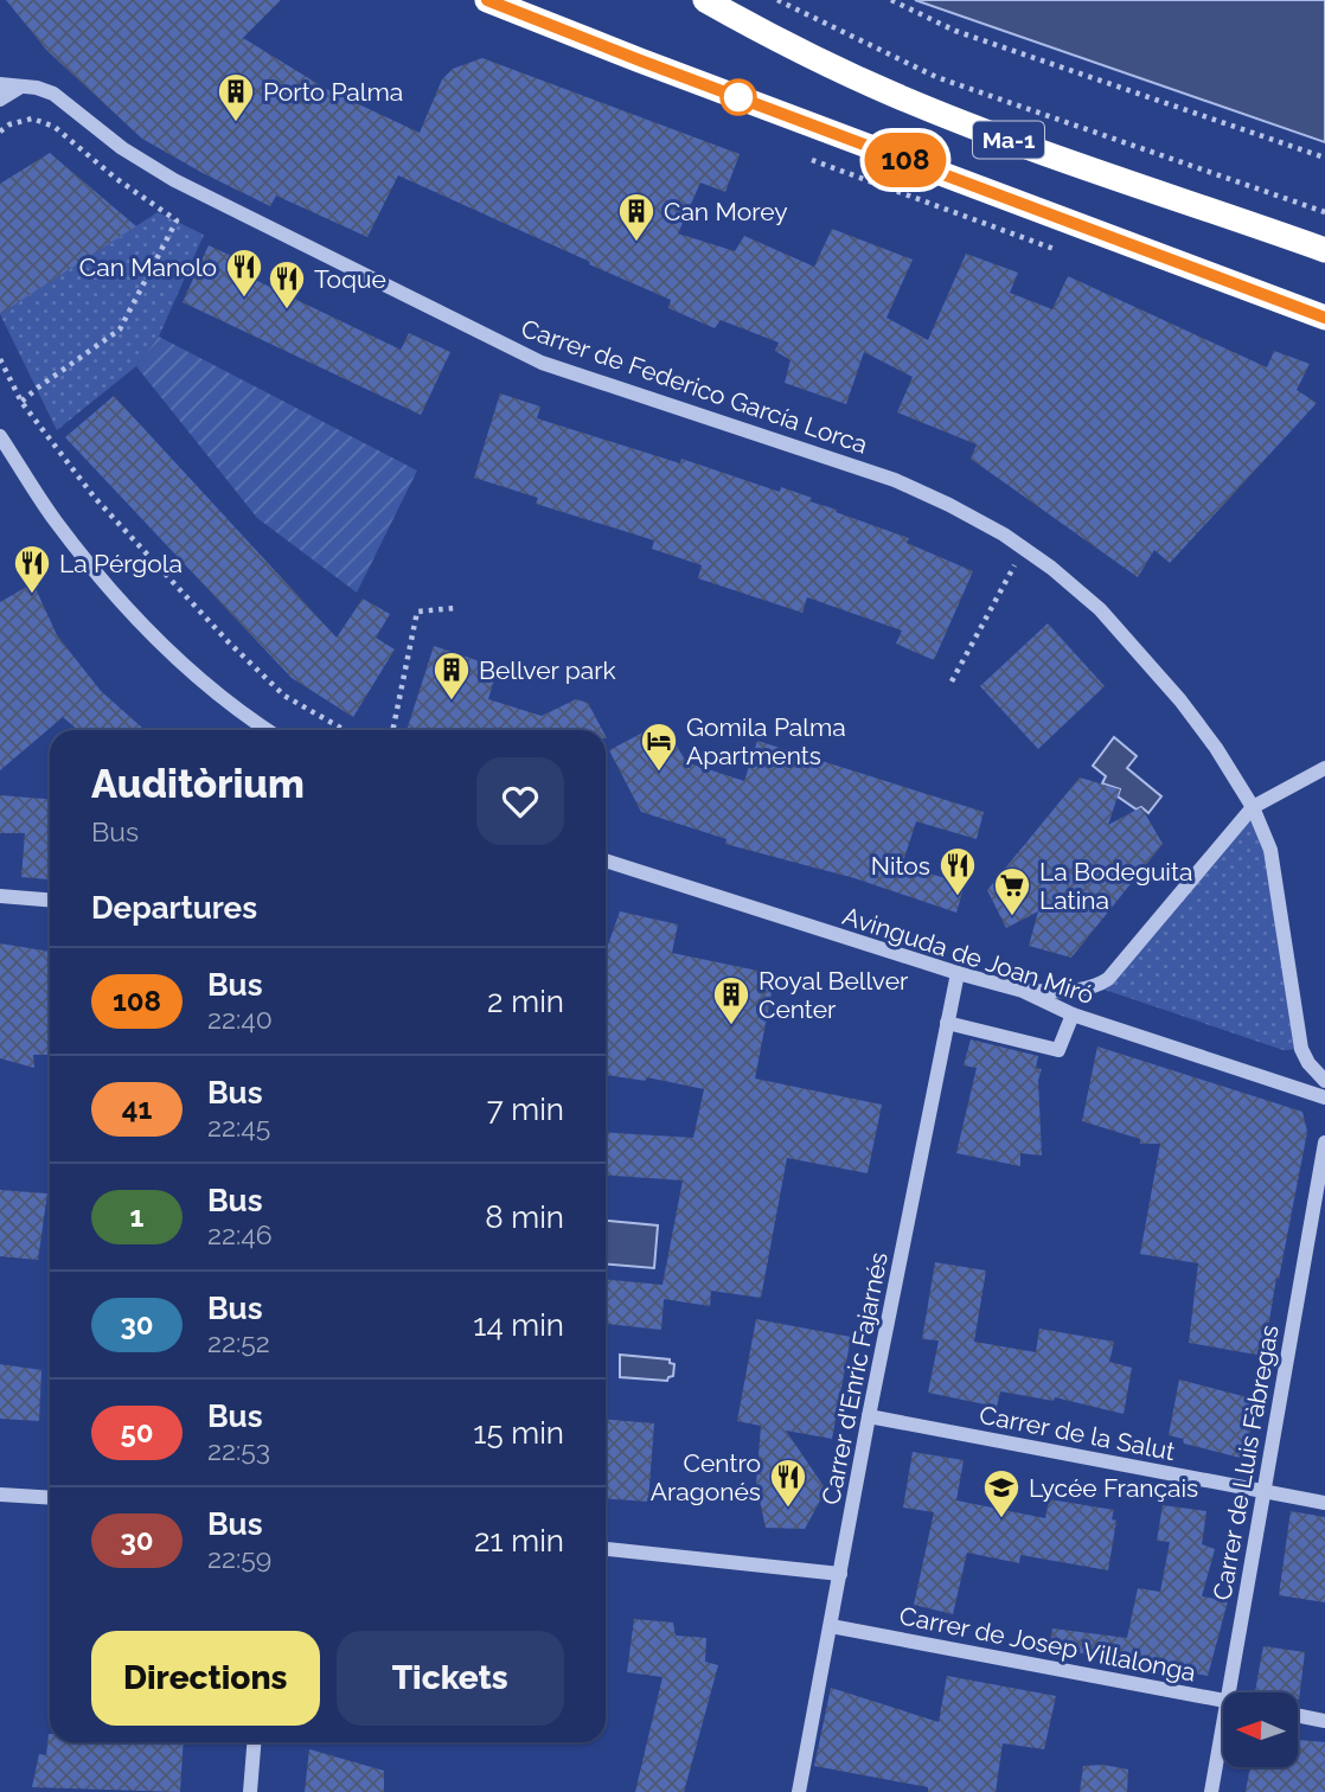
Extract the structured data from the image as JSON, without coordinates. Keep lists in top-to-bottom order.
{
  "streets": {
    "highway": ["Ma-1"],
    "street": [
      "Carrer de Federico García Lorca",
      "Avinguda de Joan Miró",
      "Carrer d'Enric Fajarnés",
      "Carrer de la Salut",
      "Carrer de Lluis Fàbregas",
      "Carrer de Josep Villalonga"
    ]
  },
  "crossings": [
    ["Avinguda de Joan Miró", "Carrer d'Enric Fajarnés"],
    ["Carrer d'Enric Fajarnés", "Carrer de la Salut"],
    ["Carrer d'Enric Fajarnés", "Carrer de Josep Villalonga"],
    ["Carrer de la Salut", "Carrer de Lluis Fàbregas"]
  ],
  "places": {
    "building": [
      "Porto Palma",
      "Can Morey",
      "Bellver park",
      "Royal Bellver Center"
    ],
    "restaurant": [
      "Can Manolo",
      "Toque",
      "La Pérgola",
      "Nitos",
      "Centro Aragonés"
    ],
    "hotel": ["Gomila Palma Apartments"],
    "supermarket": ["La Bodeguita Latina"],
    "school or university": ["Lycée Français"]
  },
  "lines": ["bus line 108"],
  "north": "left",
  "page": {
    "on_map": "108",
    "heading": [
      ["Auditòrium", "Bus"],
      "Departures"
    ],
    "list": [
      {
        "mark": "108",
        "name": "Bus",
        "note": "22:40",
        "value": "2 min"
      },
      {
        "mark": "41",
        "name": "Bus",
        "note": "22:45",
        "value": "7 min"
      },
      {
        "mark": "1",
        "name": "Bus",
        "note": "22:46",
        "value": "8 min"
      },
      {
        "mark": "30",
        "name": "Bus",
        "note": "22:52",
        "value": "14 min"
      },
      {
        "mark": "50",
        "name": "Bus",
        "note": "22:53",
        "value": "15 min"
      },
      {
        "mark": "30",
        "name": "Bus",
        "note": "22:59",
        "value": "21 min"
      }
    ],
    "buttons": ["Directions", "Tickets"]
  }
}
